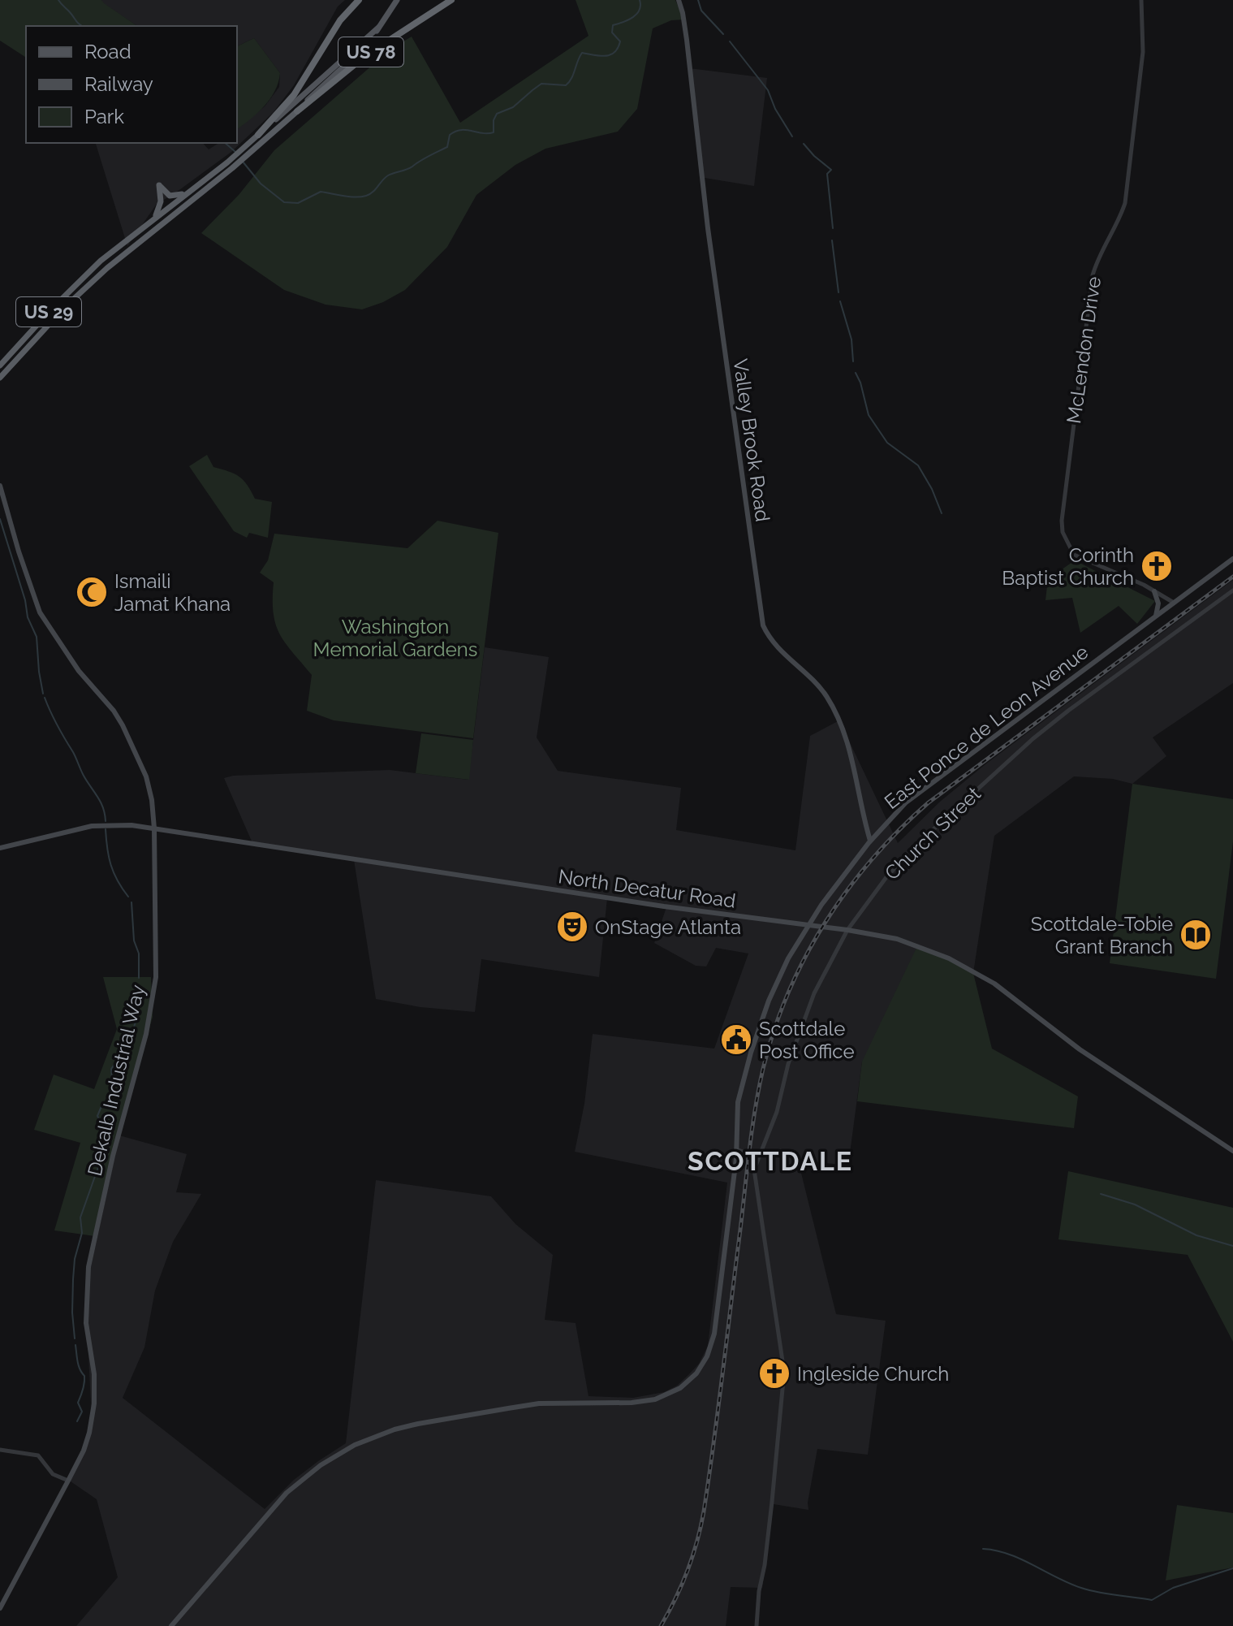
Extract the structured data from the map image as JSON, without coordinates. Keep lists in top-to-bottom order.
{
  "streets": {
    "highway": ["US 78", "US 29"],
    "main road": [
      "Valley Brook Road",
      "East Ponce de Leon Avenue",
      "North Decatur Road",
      "Dekalb Industrial Way"
    ],
    "street": ["McLendon Drive", "Church Street"]
  },
  "crossings": [
    ["US 78", "US 29"],
    ["McLendon Drive", "East Ponce de Leon Avenue"],
    ["Valley Brook Road", "East Ponce de Leon Avenue"],
    ["East Ponce de Leon Avenue", "North Decatur Road"],
    ["Church Street", "North Decatur Road"],
    ["North Decatur Road", "Dekalb Industrial Way"]
  ],
  "districts": ["SCOTTDALE"],
  "parks": ["Washington Memorial Gardens"],
  "places": {
    "church": ["Corinth Baptist Church", "Ingleside Church"],
    "mosque": ["Ismaili Jamat Khana"],
    "theatre": ["OnStage Atlanta"],
    "library": ["Scottdale-Tobie Grant Branch"],
    "public building": ["Scottdale Post Office"]
  },
  "legend": ["Road", "Railway", "Park"]
}
